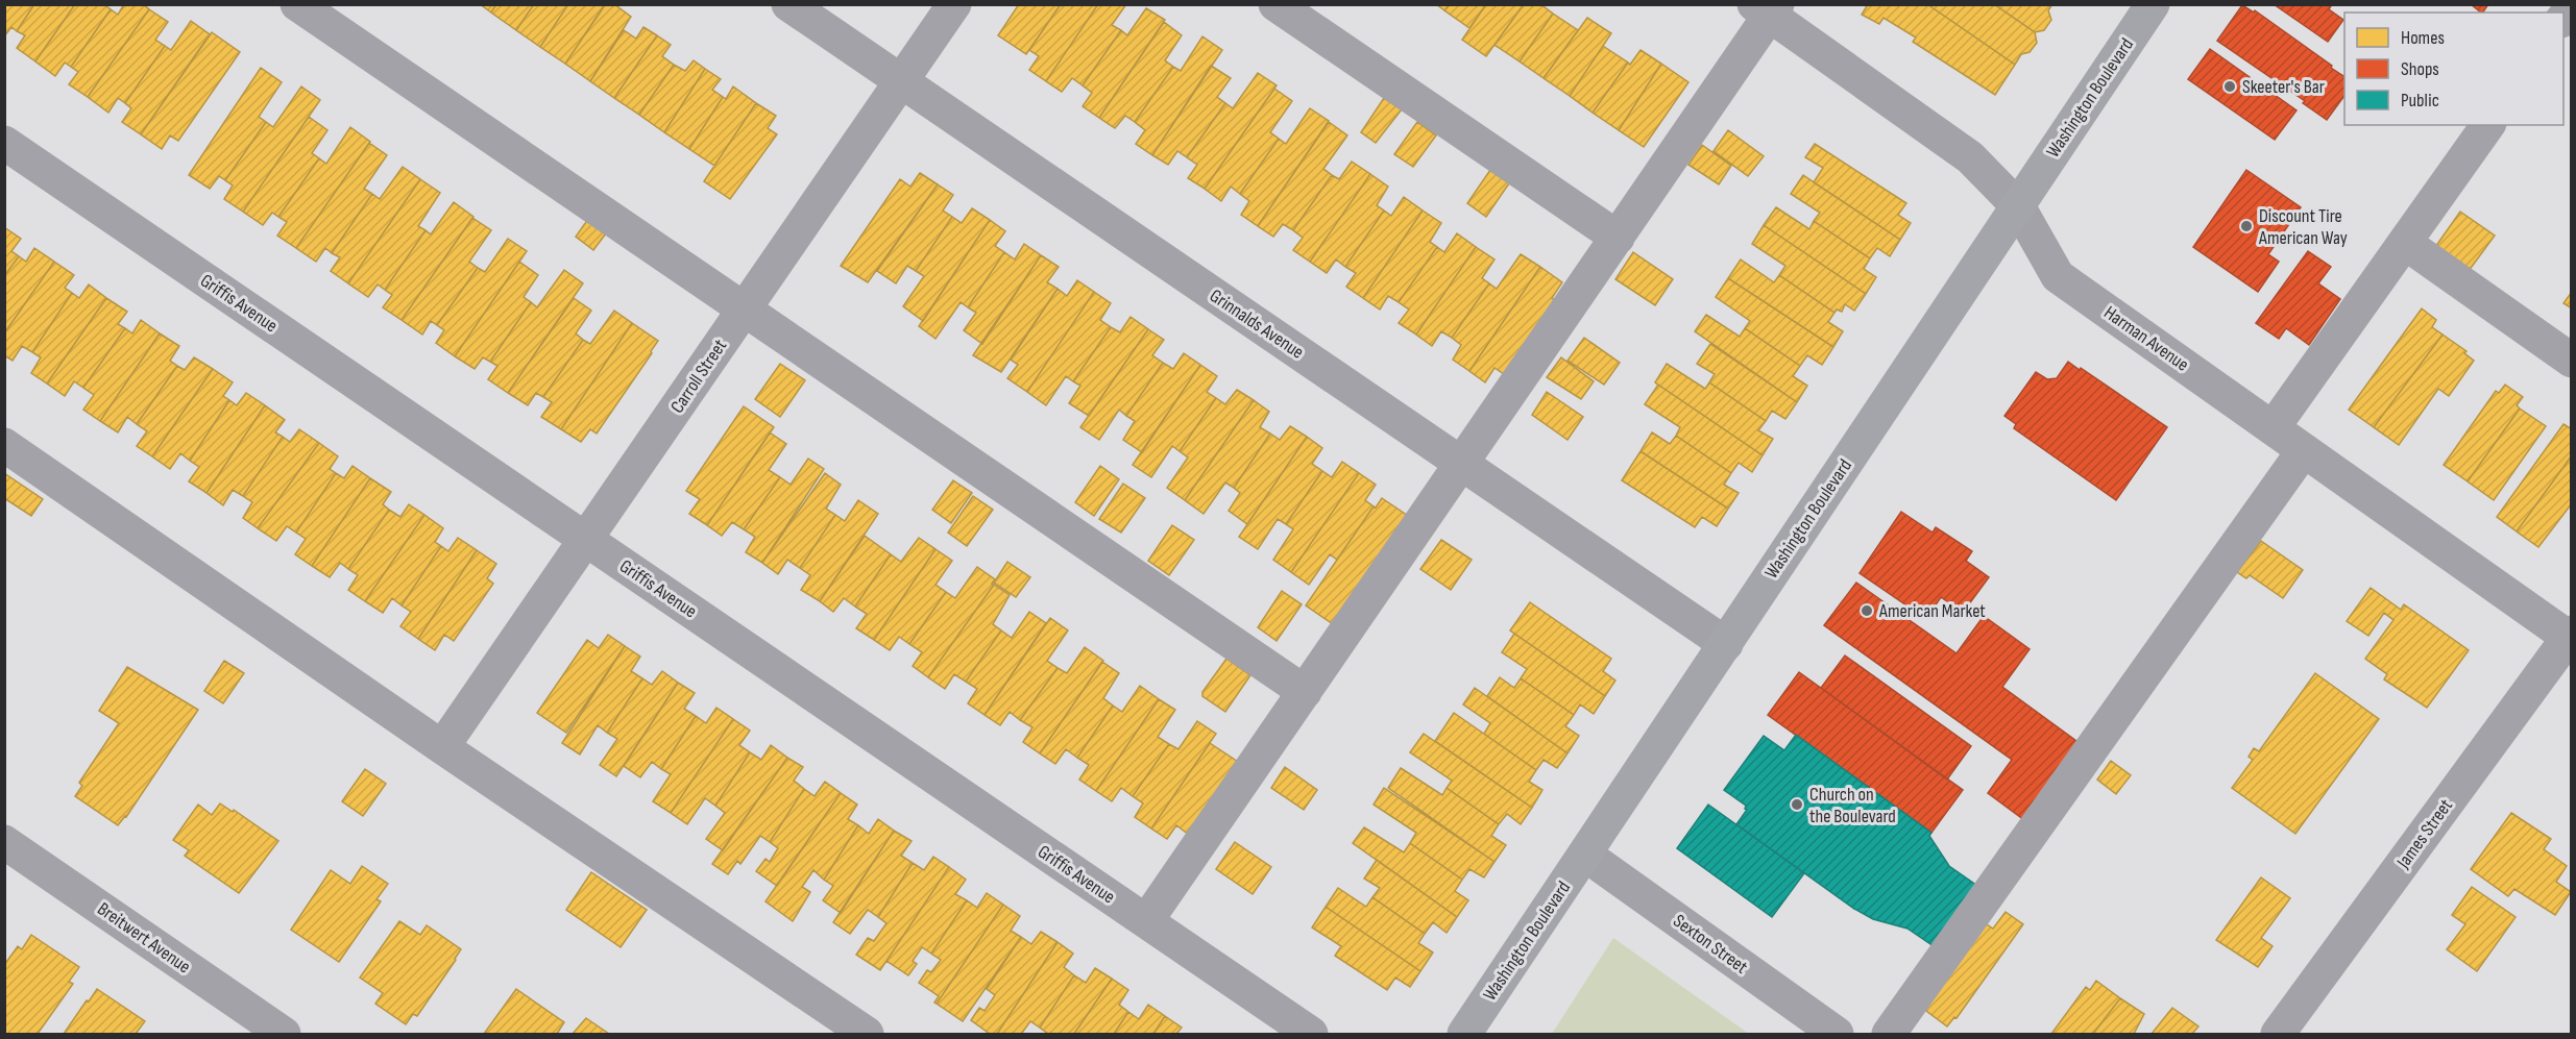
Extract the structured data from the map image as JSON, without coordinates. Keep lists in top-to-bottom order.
{
  "streets": {
    "main road": ["Washington Boulevard"],
    "street": [
      "Griffis Avenue",
      "Grinnalds Avenue",
      "Harman Avenue",
      "Carroll Street",
      "James Street",
      "Breitwert Avenue",
      "Sexton Street"
    ]
  },
  "crossings": [
    ["Washington Boulevard", "Grinnalds Avenue"],
    ["Washington Boulevard", "Harman Avenue"],
    ["Washington Boulevard", "Sexton Street"],
    ["Griffis Avenue", "Carroll Street"],
    ["Grinnalds Avenue", "Carroll Street"],
    ["Harman Avenue", "James Street"]
  ],
  "places": [
    "Skeeter's Bar",
    "Discount Tire American Way",
    "American Market",
    "Church on the Boulevard"
  ],
  "legend": ["Homes", "Shops", "Public"]
}
